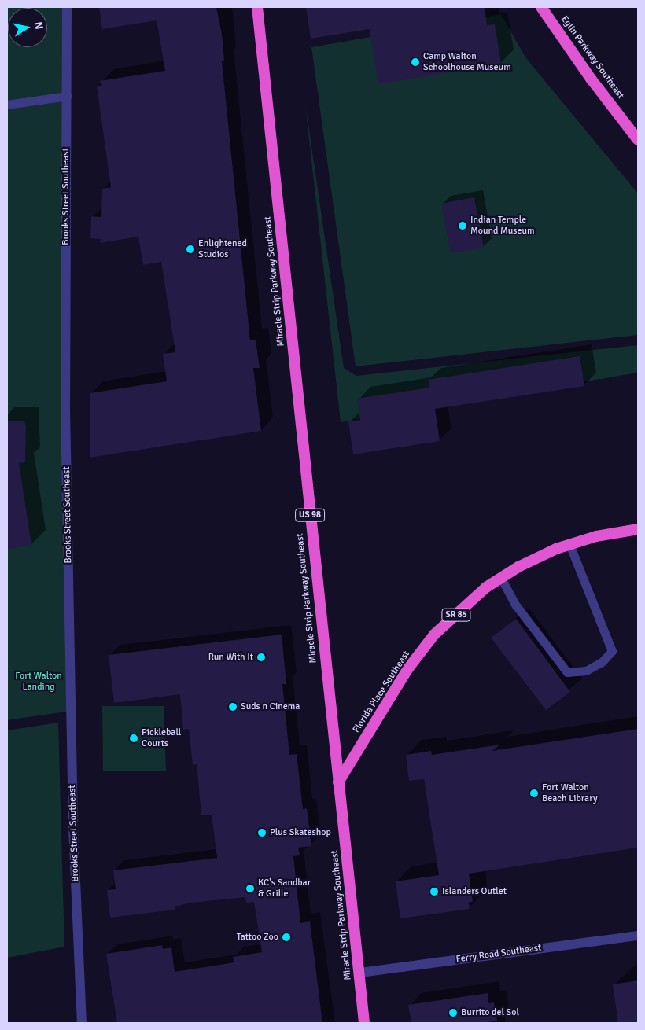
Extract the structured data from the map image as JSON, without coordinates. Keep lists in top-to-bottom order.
{
  "streets": {
    "highway": [
      "Eglin Parkway Southeast",
      "Miracle Strip Parkway Southeast",
      "US 98",
      "SR 85",
      "Florida Place Southeast"
    ],
    "street": ["Brooks Street Southeast", "Ferry Road Southeast"]
  },
  "crossings": [
    ["Miracle Strip Parkway Southeast", "Florida Place Southeast"],
    ["Miracle Strip Parkway Southeast", "Ferry Road Southeast"]
  ],
  "parks": ["Fort Walton Landing"],
  "places": [
    "Camp Walton Schoolhouse Museum",
    "Indian Temple Mound Museum",
    "Enlightened Studios",
    "Run With It",
    "Suds n Cinema",
    "Pickleball Courts",
    "Fort Walton Beach Library",
    "Plus Skateshop",
    "KC's Sandbar & Grille",
    "Islanders Outlet",
    "Tattoo Zoo",
    "Burrito del Sol"
  ],
  "north": "right"
}
